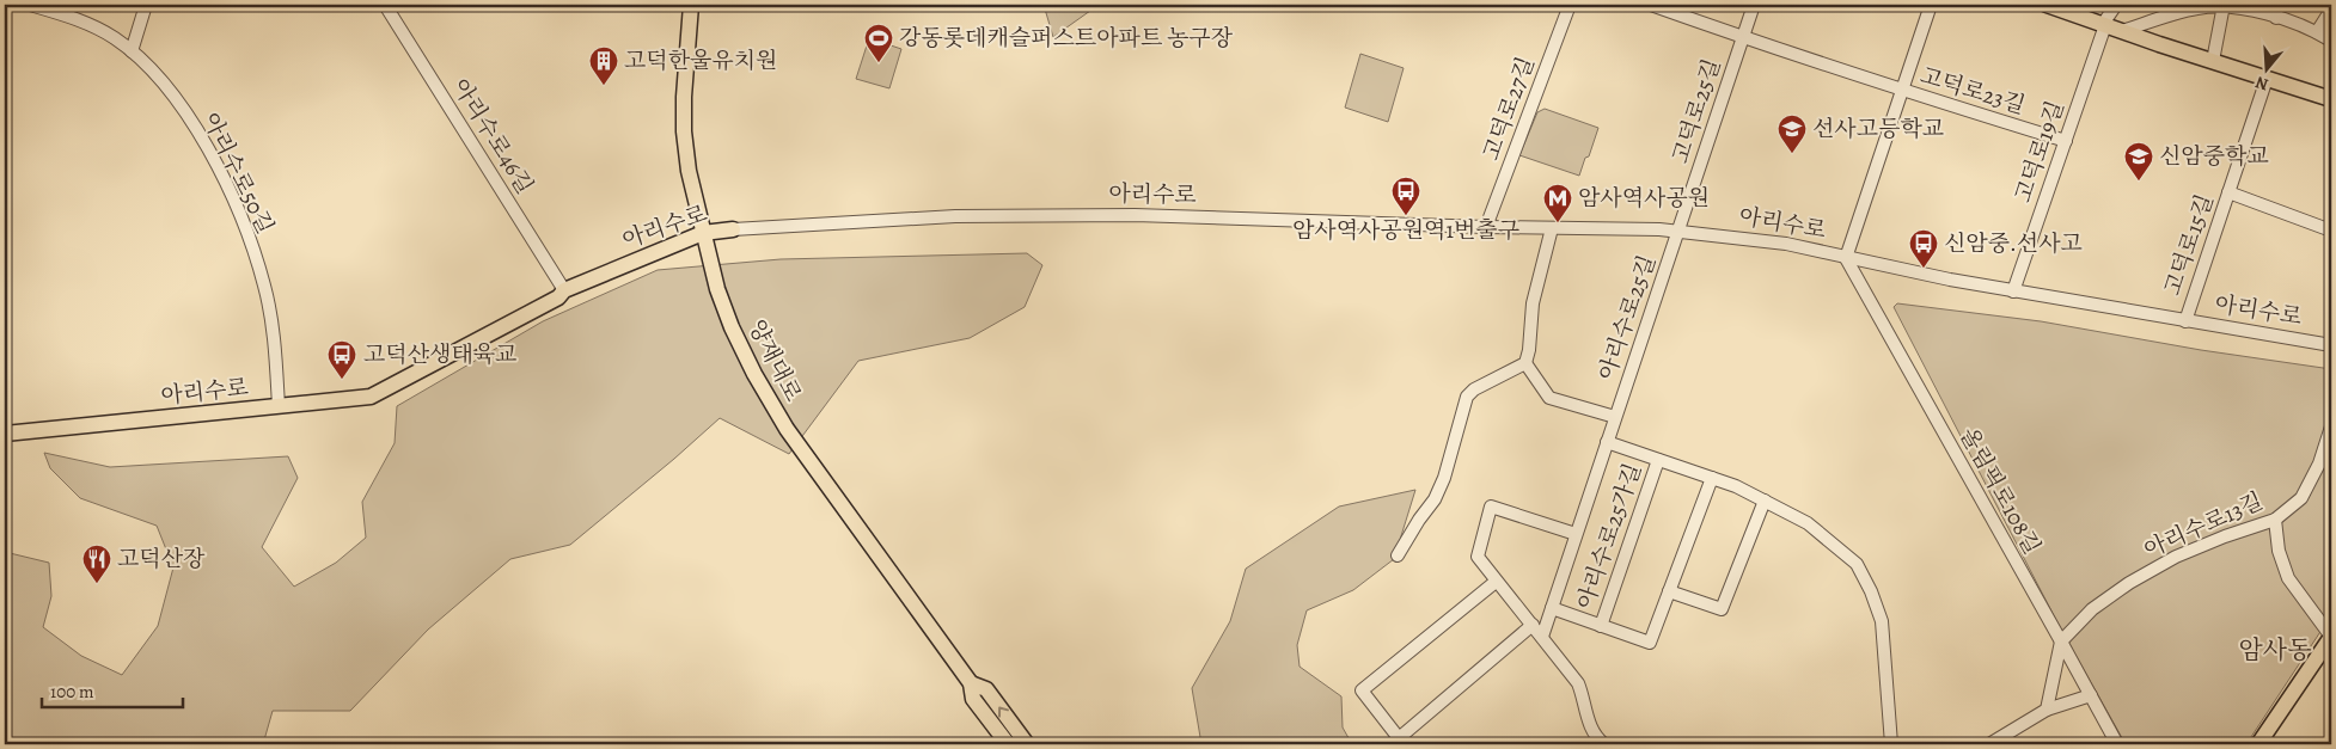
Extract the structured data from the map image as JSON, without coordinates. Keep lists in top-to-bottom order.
{
  "streets": {
    "main road": ["아리수로", "양재대로"],
    "street": [
      "고덕로23길",
      "고덕로27길",
      "고덕로25길",
      "아리수로46길",
      "고덕로19길",
      "아리수로50길",
      "고덕로15길",
      "아리수로25길",
      "올림픽로108길",
      "아리수로13길",
      "아리수로25가길"
    ]
  },
  "crossings": [
    ["고덕로23길", "고덕로25길"],
    ["고덕로23길", "고덕로19길"],
    ["고덕로23길", "아리수로"],
    ["고덕로23길", "올림픽로108길"],
    ["고덕로27길", "아리수로"],
    ["고덕로25길", "아리수로"],
    ["고덕로25길", "아리수로25길"],
    ["아리수로46길", "아리수로"],
    ["고덕로19길", "아리수로"],
    ["아리수로50길", "아리수로"],
    ["아리수로", "고덕로15길"],
    ["아리수로", "아리수로25길"],
    ["아리수로", "양재대로"],
    ["아리수로", "올림픽로108길"],
    ["아리수로25길", "아리수로25가길"],
    ["올림픽로108길", "아리수로13길"]
  ],
  "districts": ["암사동"],
  "places": {
    "sports": ["강동롯데캐슬퍼스트아파트 농구장"],
    "building": ["고덕한울유치원"],
    "school or university": ["선사고등학교", "신암중학교"],
    "bus stop": ["암사역사공원역1번출구", "신암중.선사고", "고덕산생태육교"],
    "metro station": ["암사역사공원"],
    "restaurant": ["고덕산장"]
  },
  "scale_bar": "100 m",
  "north": "bottom"
}
